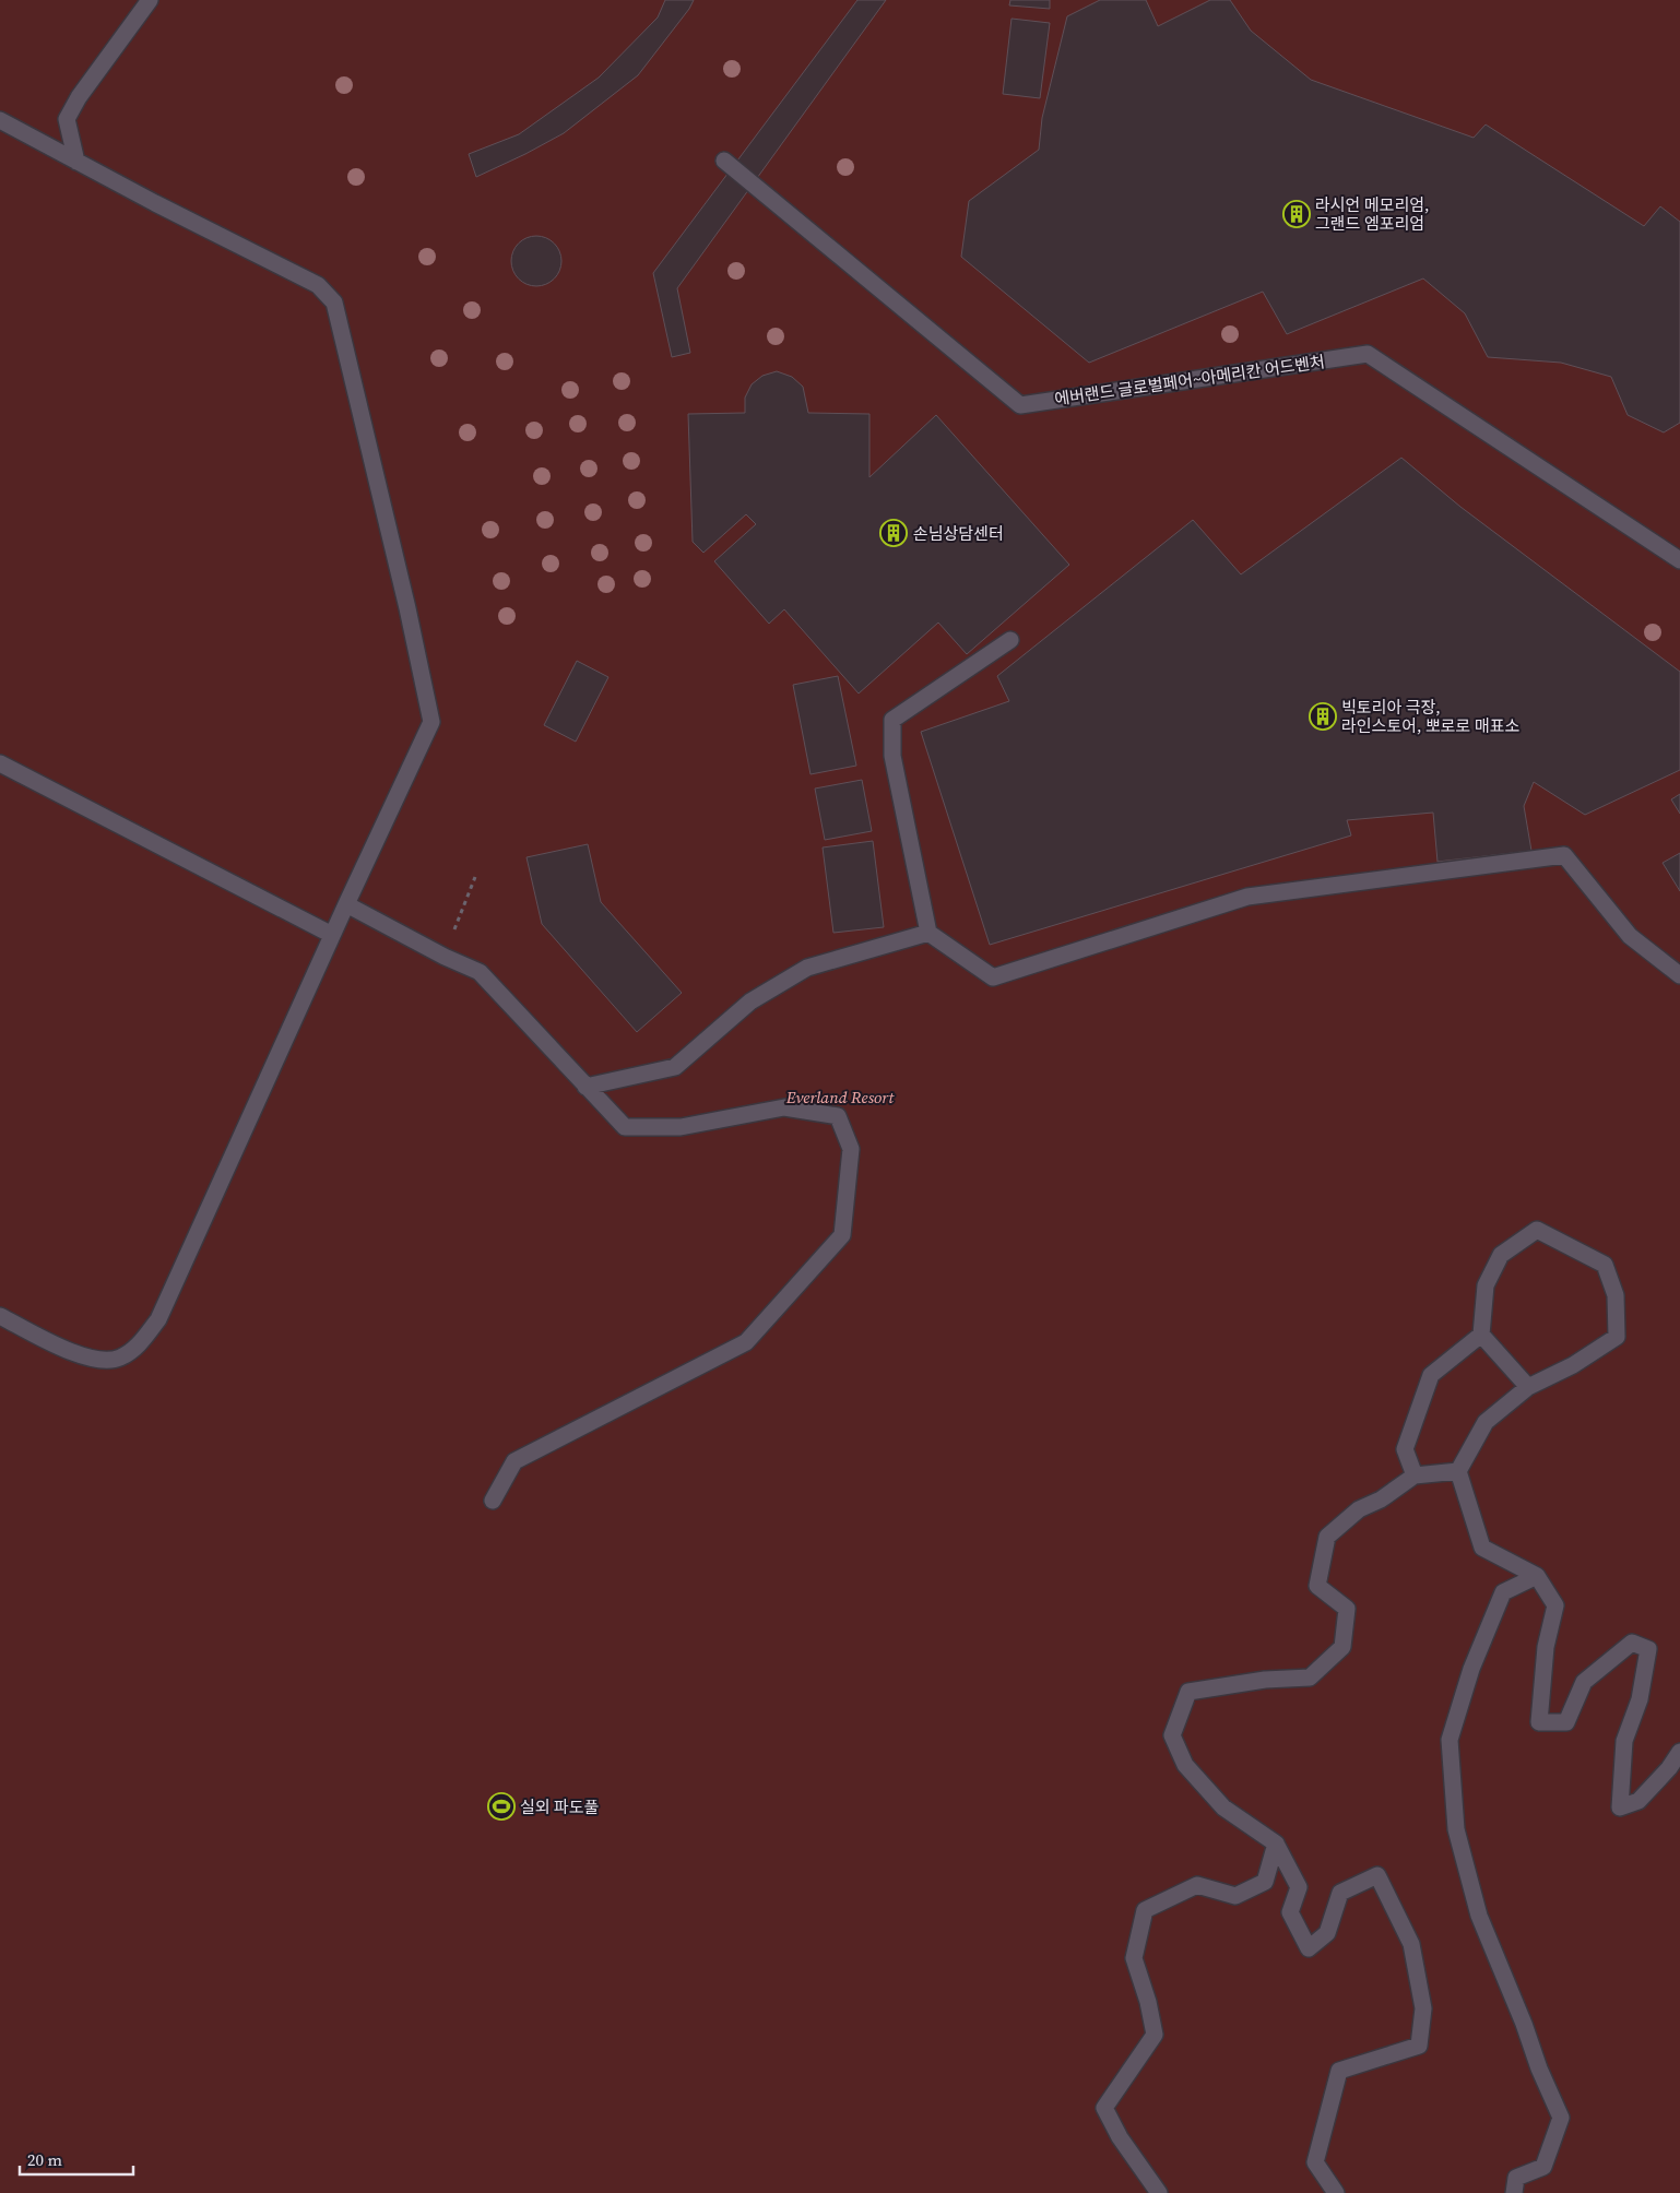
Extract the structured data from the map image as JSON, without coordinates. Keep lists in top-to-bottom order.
{
  "streets": {
    "street": ["에버랜드 글로벌페어~아메리칸 어드벤처"]
  },
  "parks": ["Everland Resort"],
  "places": {
    "building": ["라시언 메모리엄, 그랜드 엠포리엄", "손님상담센터", "빅토리아 극장, 라인스토어, 뽀로로 매표소"],
    "sports": ["실외 파도풀"]
  },
  "scale_bar": "20 m"
}
